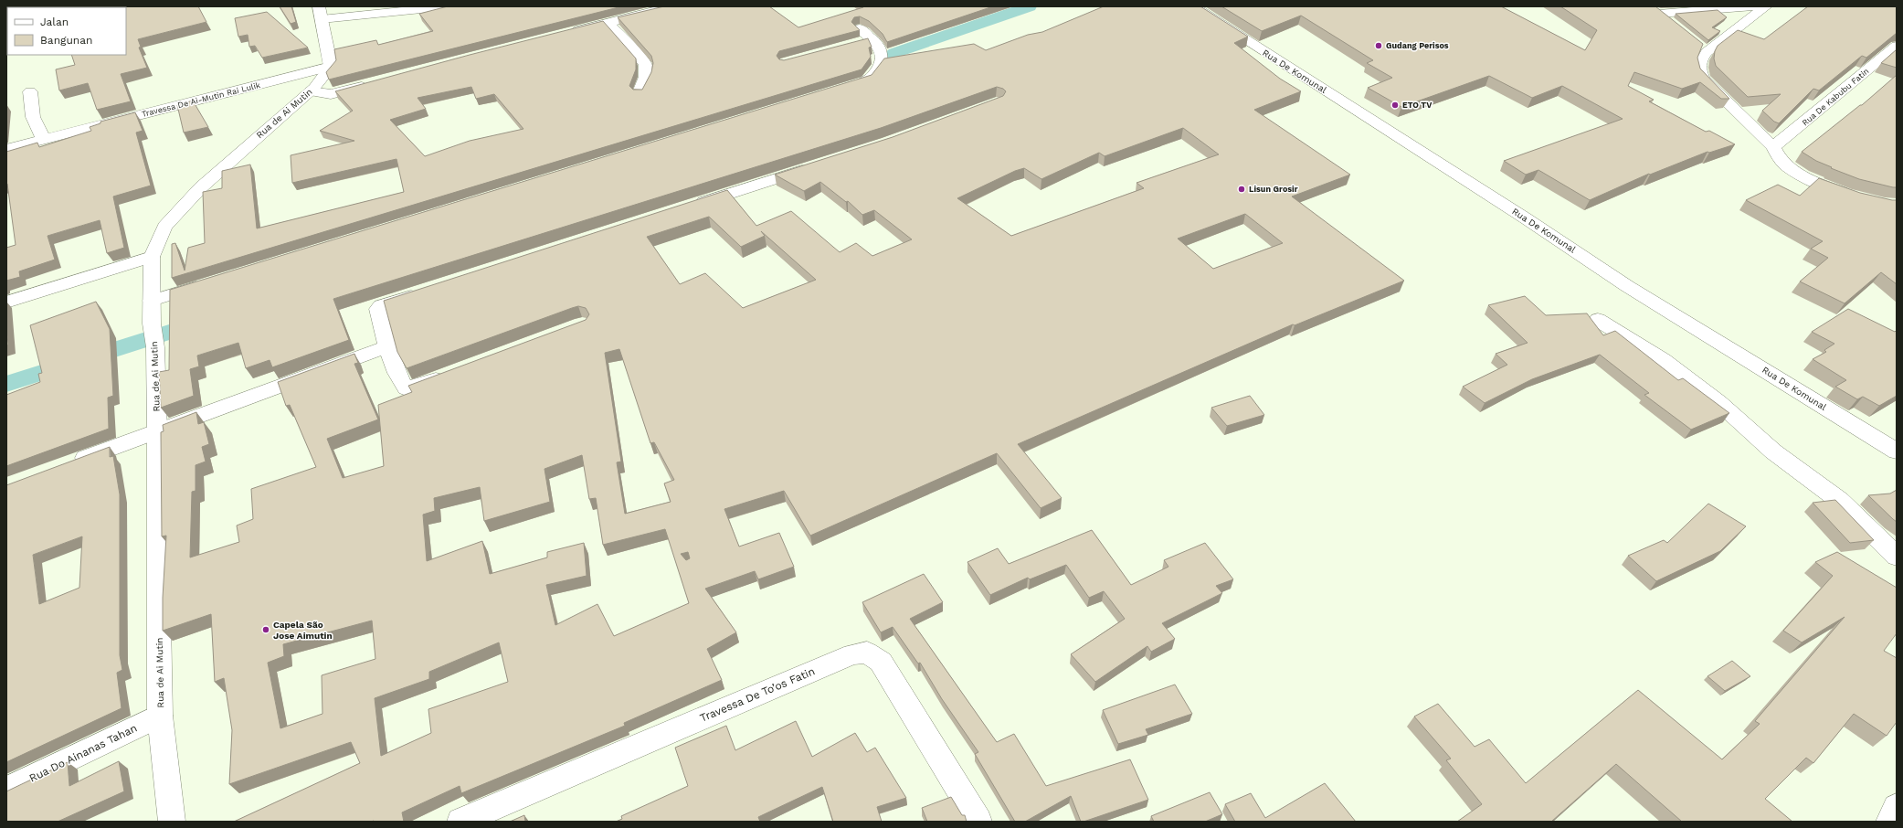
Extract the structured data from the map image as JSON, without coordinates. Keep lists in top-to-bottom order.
{
  "streets": {
    "street": [
      "Rua De Komunal",
      "Rua De Kabubu Fatin",
      "Travessa De Ai-Mutin Rai Lulik",
      "Rua de Ai Mutin",
      "Travessa De To’os Fatin",
      "Rua Do Ainanas Tahan"
    ]
  },
  "crossings": [
    ["Travessa De Ai-Mutin Rai Lulik", "Rua de Ai Mutin"],
    ["Rua de Ai Mutin", "Rua Do Ainanas Tahan"]
  ],
  "places": [
    "Gudang Perisos",
    "ETO TV",
    "Lisun Grosir",
    "Capela São Jose Aimutin"
  ],
  "legend": ["Jalan", "Bangunan"]
}
